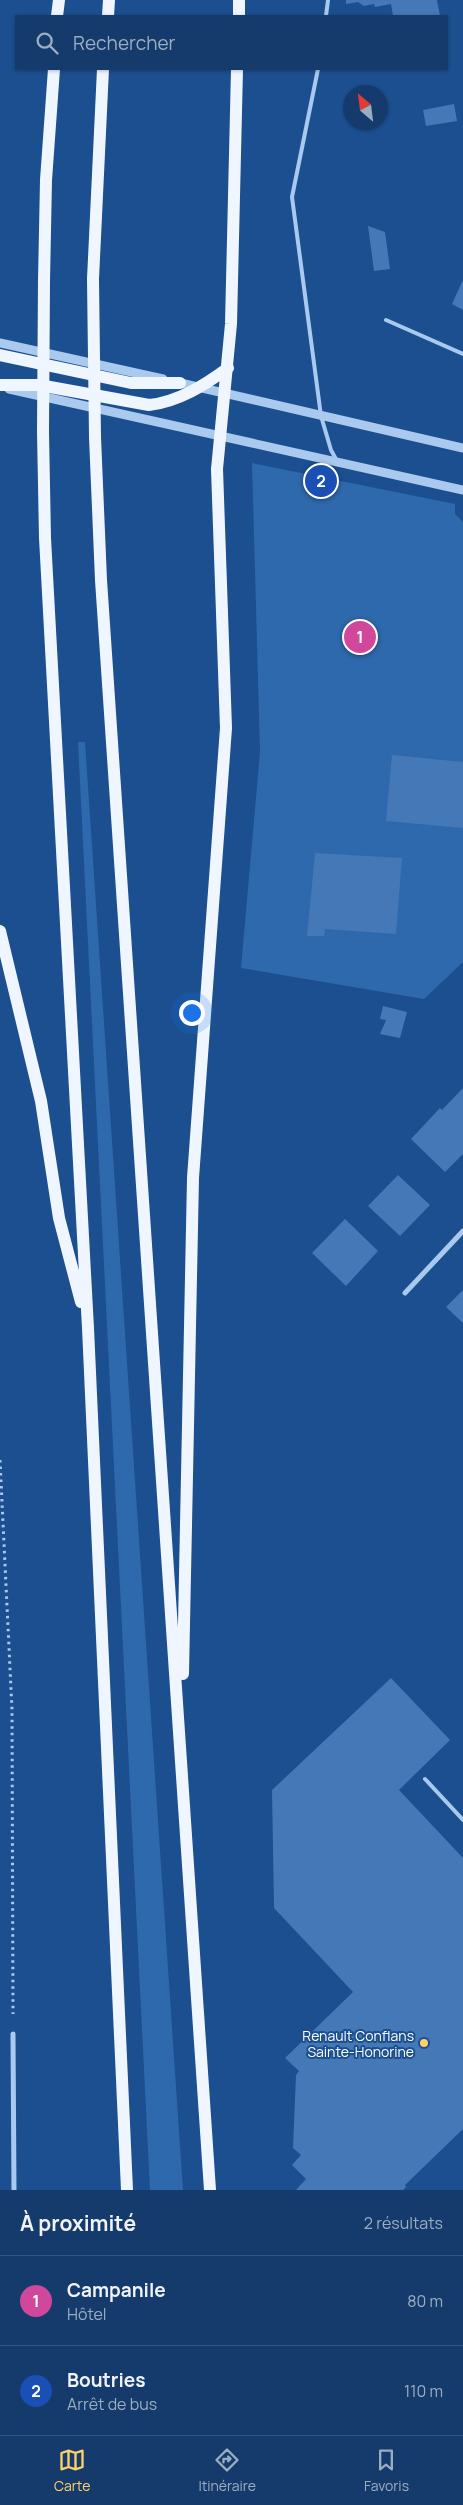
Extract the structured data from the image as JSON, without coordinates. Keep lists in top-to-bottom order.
{
  "places": ["Renault Conflans Sainte-Honorine"],
  "north": "top left",
  "page": {
    "search": "Rechercher",
    "pins": ["2", "1"],
    "heading": ["À proximité", "2 résultats"],
    "list": [
      {
        "mark": "1",
        "name": "Campanile",
        "note": "Hôtel",
        "value": "80 m"
      },
      {
        "mark": "2",
        "name": "Boutries",
        "note": "Arrêt de bus",
        "value": "110 m"
      }
    ],
    "nav": ["Carte", "Itinéraire", "Favoris"]
  }
}
